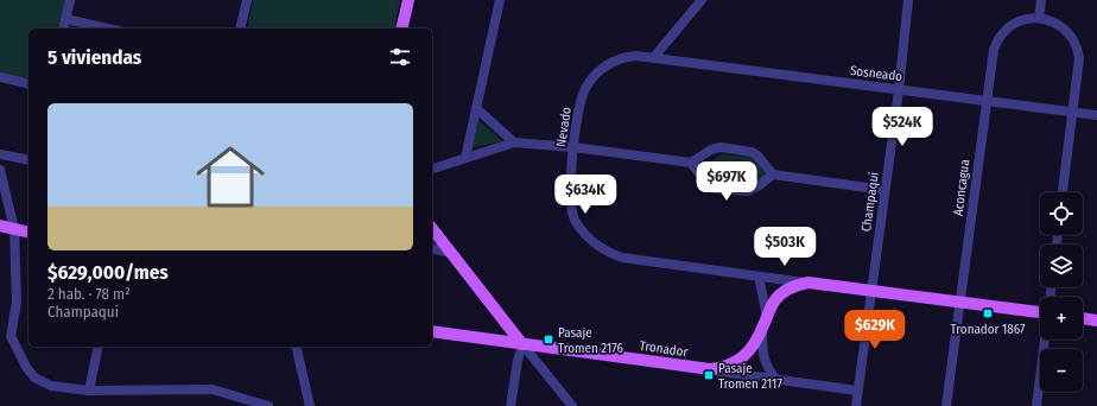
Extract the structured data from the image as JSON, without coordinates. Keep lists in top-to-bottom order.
{
  "streets": {
    "main road": ["Tronador"],
    "street": [
      "Sosneado",
      "Nevado",
      "Aconcagua",
      "Champaquí"
    ]
  },
  "crossings": [
    ["Sosneado", "Nevado"],
    ["Sosneado", "Aconcagua"],
    ["Sosneado", "Champaquí"],
    ["Nevado", "Tronador"],
    ["Aconcagua", "Tronador"],
    ["Champaquí", "Tronador"]
  ],
  "places": {
    "transit": ["Tronador 1867", "Pasaje Tromen 2176", "Pasaje Tromen 2117"]
  },
  "page": {
    "heading": "5 viviendas",
    "list": [
      {
        "name": "$629,000/mes",
        "note": "2 hab. · 78 m² · Champaquí"
      }
    ],
    "price": [
      "$524K",
      "$697K",
      "$634K",
      "$503K",
      "$629K"
    ],
    "map_buttons": ["+", "−"]
  }
}
